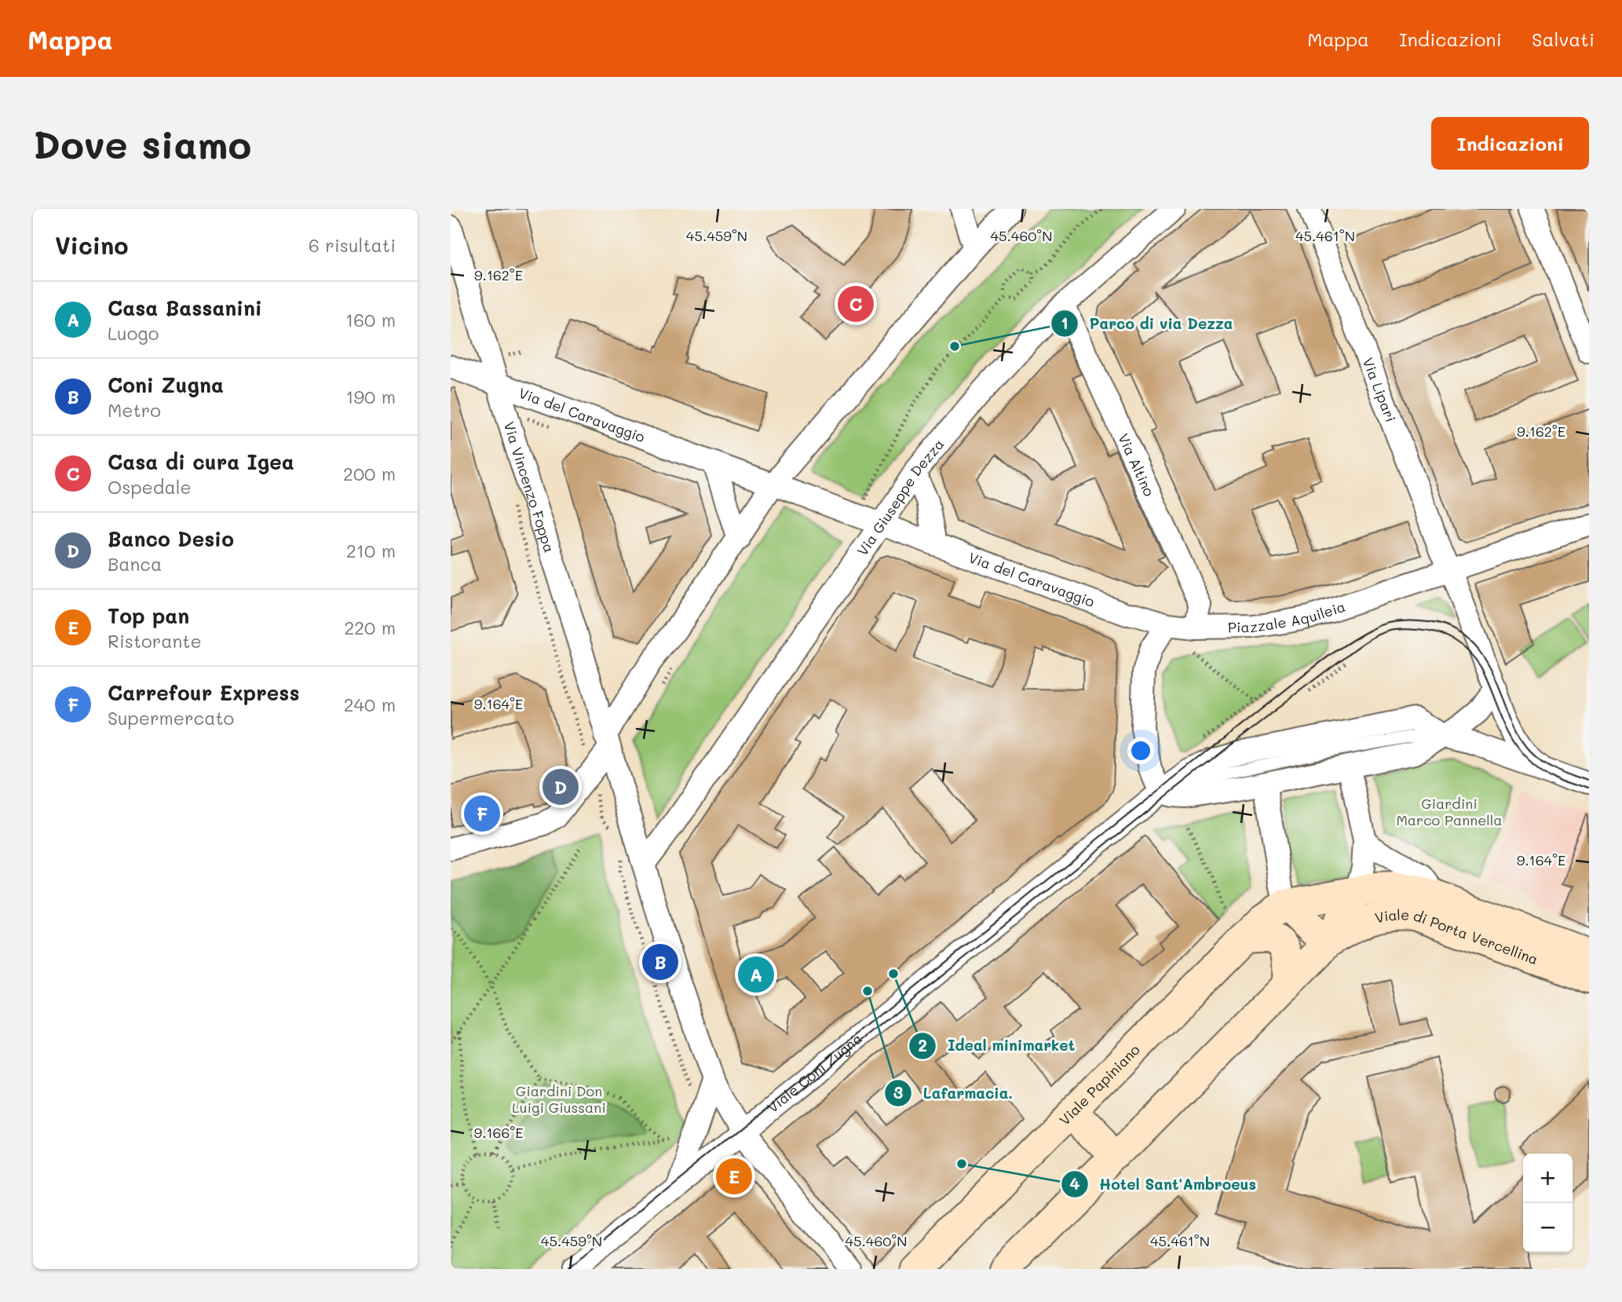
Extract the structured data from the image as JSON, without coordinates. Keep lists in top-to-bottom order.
{
  "streets": {
    "main road": ["Viale di Porta Vercellina", "Viale Papiniano"],
    "street": [
      "Via Lipari",
      "Via del Caravaggio",
      "Via Altino",
      "Via Vincenzo Foppa",
      "Via Giuseppe Dezza",
      "Piazzale Aquileia",
      "Viale Coni Zugna"
    ]
  },
  "crossings": [
    ["Via Lipari", "Piazzale Aquileia"],
    ["Via del Caravaggio", "Via Vincenzo Foppa"],
    ["Via del Caravaggio", "Via Giuseppe Dezza"],
    ["Via del Caravaggio", "Piazzale Aquileia"],
    ["Via Altino", "Via Giuseppe Dezza"],
    ["Via Altino", "Piazzale Aquileia"],
    ["Via Vincenzo Foppa", "Via Giuseppe Dezza"],
    ["Via Vincenzo Foppa", "Viale Coni Zugna"],
    ["Viale di Porta Vercellina", "Viale Papiniano"]
  ],
  "parks": ["Giardini Marco Pannella", "Giardini Don Luigi Giussani"],
  "places": [
    "Parco di via Dezza",
    "Ideal minimarket",
    "Lafarmacia.",
    "Hotel Sant'Ambroeus"
  ],
  "page": {
    "header": "Mappa",
    "nav": ["Mappa", "Indicazioni", "Salvati"],
    "buttons": "Indicazioni",
    "title": "Dove siamo",
    "heading": ["Vicino", "6 risultati"],
    "list": [
      {
        "mark": "A",
        "name": "Casa Bassanini",
        "note": "Luogo",
        "value": "160 m"
      },
      {
        "mark": "B",
        "name": "Coni Zugna",
        "note": "Metro",
        "value": "190 m"
      },
      {
        "mark": "C",
        "name": "Casa di cura Igea",
        "note": "Ospedale",
        "value": "200 m"
      },
      {
        "mark": "D",
        "name": "Banco Desio",
        "note": "Banca",
        "value": "210 m"
      },
      {
        "mark": "E",
        "name": "Top pan",
        "note": "Ristorante",
        "value": "220 m"
      },
      {
        "mark": "F",
        "name": "Carrefour Express",
        "note": "Supermercato",
        "value": "240 m"
      }
    ],
    "pins": [
      "C",
      "D",
      "F",
      "B",
      "A",
      "E"
    ],
    "map_buttons": ["+", "−"]
  },
  "coordinates": [
    "45.459°N",
    "45.460°N",
    "45.461°N",
    "9.162°E",
    "9.164°E",
    "9.166°E"
  ]
}
